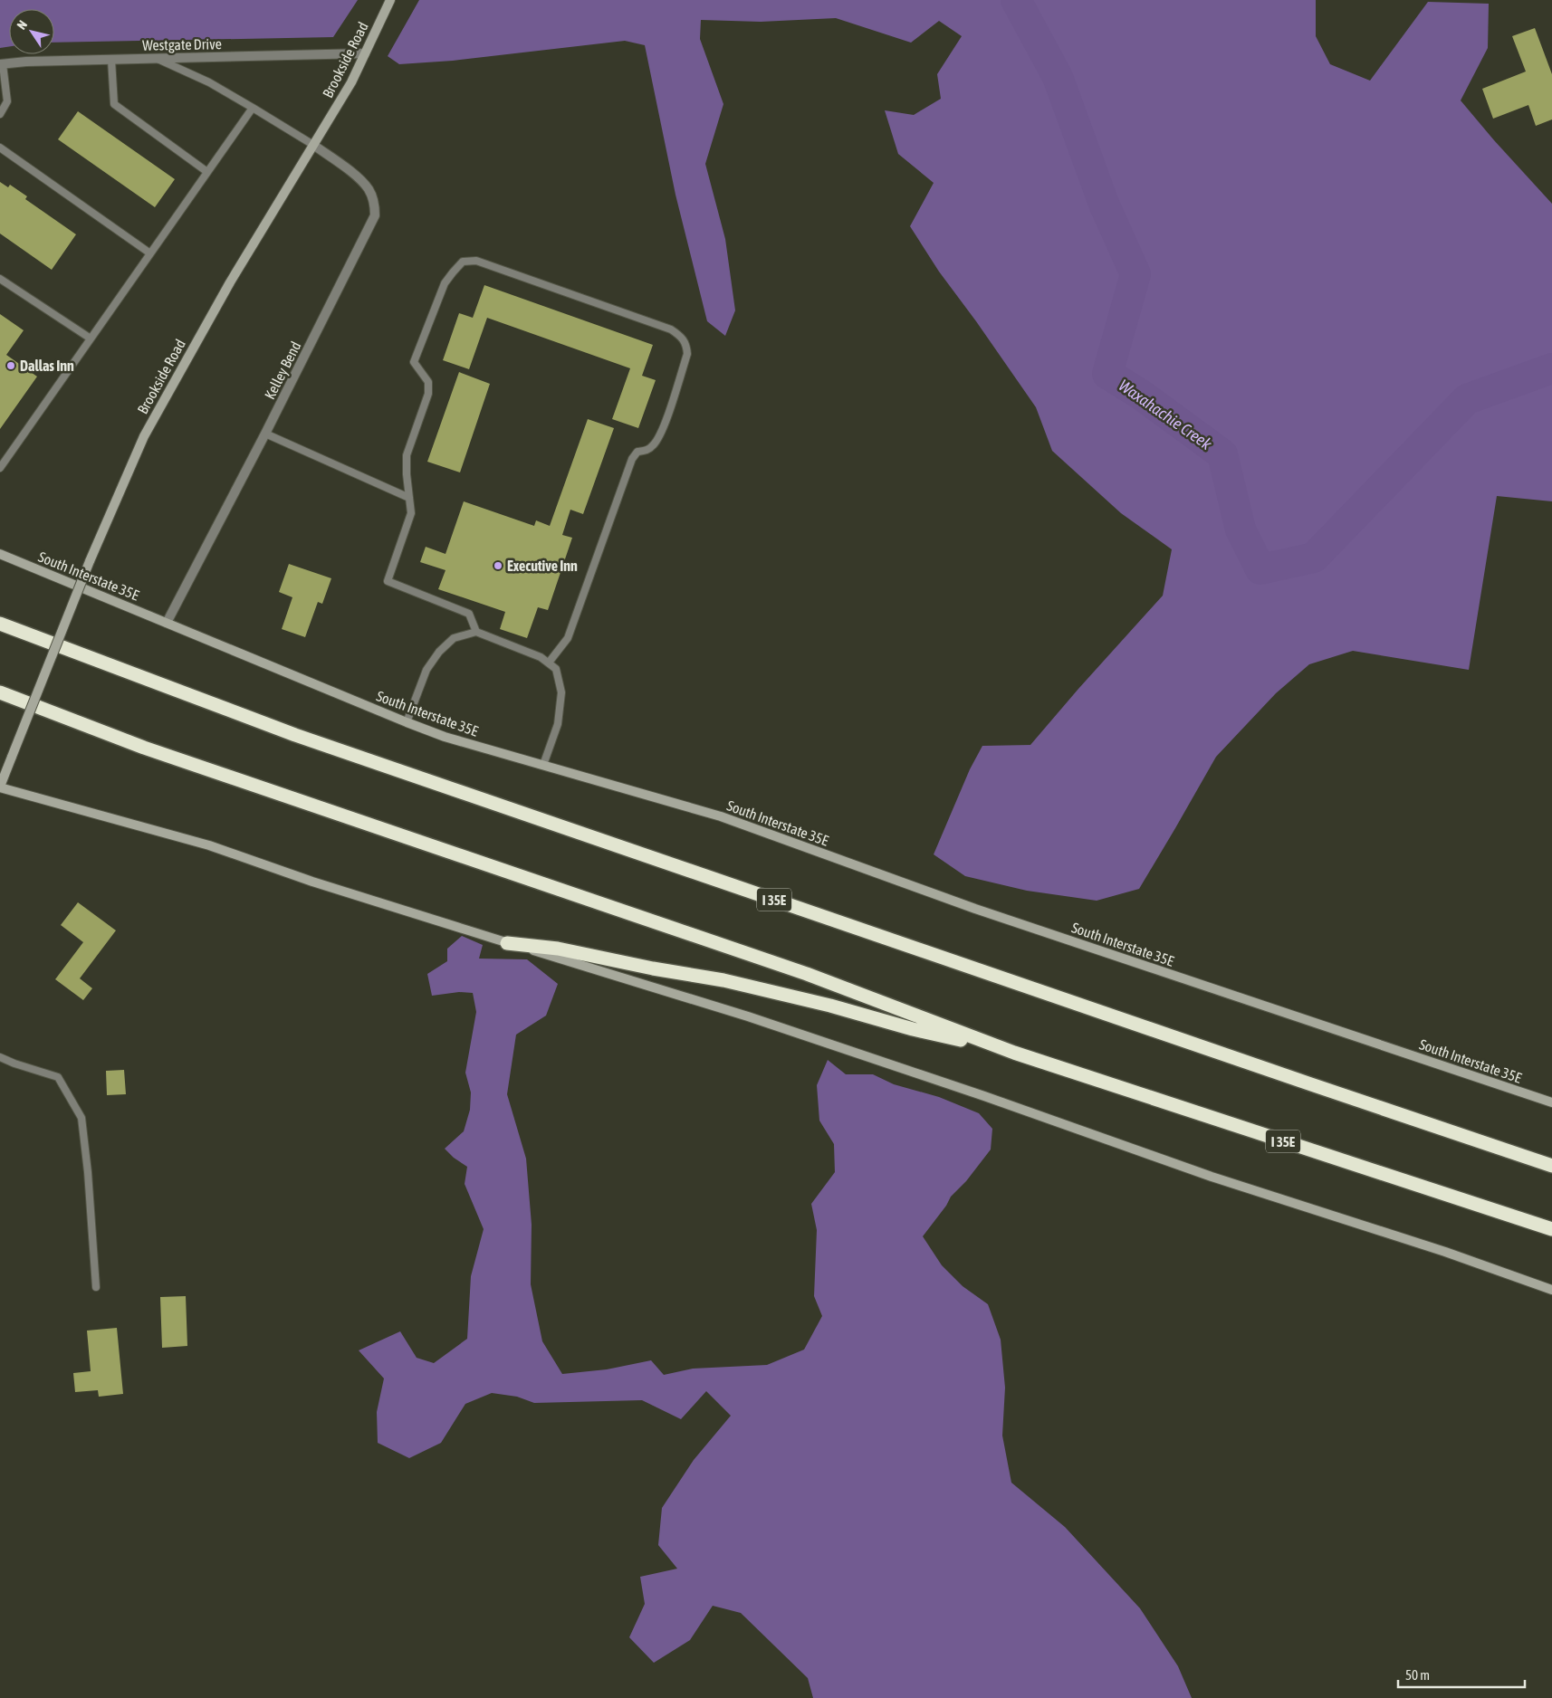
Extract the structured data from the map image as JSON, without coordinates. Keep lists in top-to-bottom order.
{
  "streets": {
    "highway": ["I 35E"],
    "main road": ["Brookside Road", "South Interstate 35E"],
    "street": ["Westgate Drive", "Kelley Bend"]
  },
  "crossings": [
    ["Westgate Drive", "Brookside Road"],
    ["Brookside Road", "Kelley Bend"],
    ["Kelley Bend", "South Interstate 35E"]
  ],
  "water": ["Waxahachie Creek"],
  "places": ["Dallas Inn", "Executive Inn"],
  "scale_bar": "50 m",
  "north": "top left"
}
